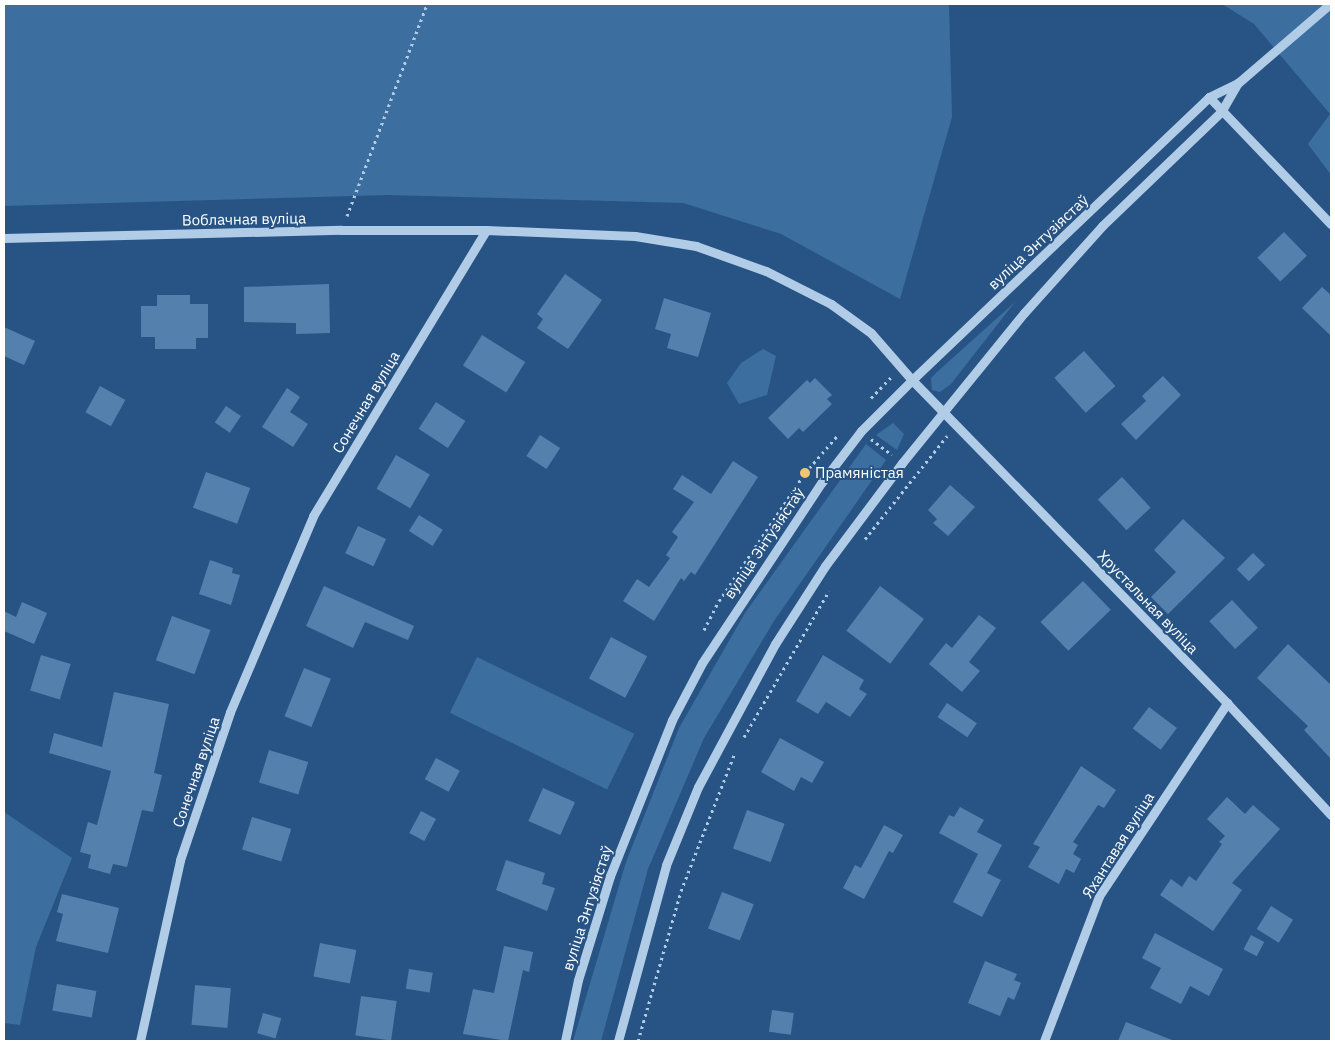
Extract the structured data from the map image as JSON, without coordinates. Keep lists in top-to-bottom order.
{
  "streets": {
    "street": [
      "Воблачная вуліца",
      "вуліца Энтузіястаў",
      "Сонечная вуліца",
      "Хрустальная вуліца",
      "Яхантавая вуліца"
    ]
  },
  "crossings": [
    ["Воблачная вуліца", "Сонечная вуліца"],
    ["вуліца Энтузіястаў", "Хрустальная вуліца"],
    ["Хрустальная вуліца", "Яхантавая вуліца"]
  ],
  "places": ["Прамяністая"]
}
